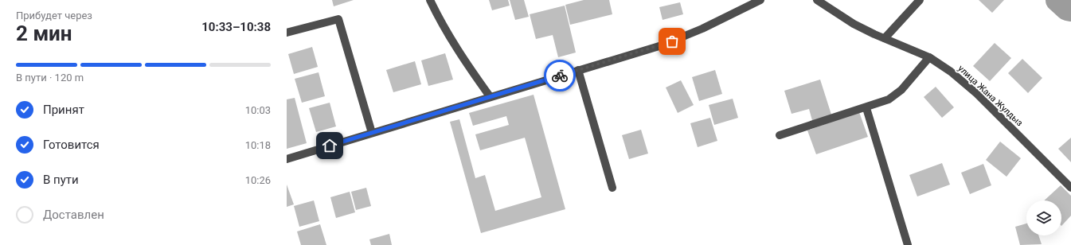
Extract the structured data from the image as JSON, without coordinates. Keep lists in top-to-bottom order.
{
  "streets": {
    "street": ["улица Жана Жулдыз"]
  },
  "page": {
    "heading": ["2 мин", "Прибудет через", "10:33–10:38"],
    "bar": "В пути · 120 m",
    "list": [
      ["Принят", "10:03"],
      ["Готовится", "10:18"],
      ["В пути", "10:26"],
      "Доставлен"
    ]
  }
}
